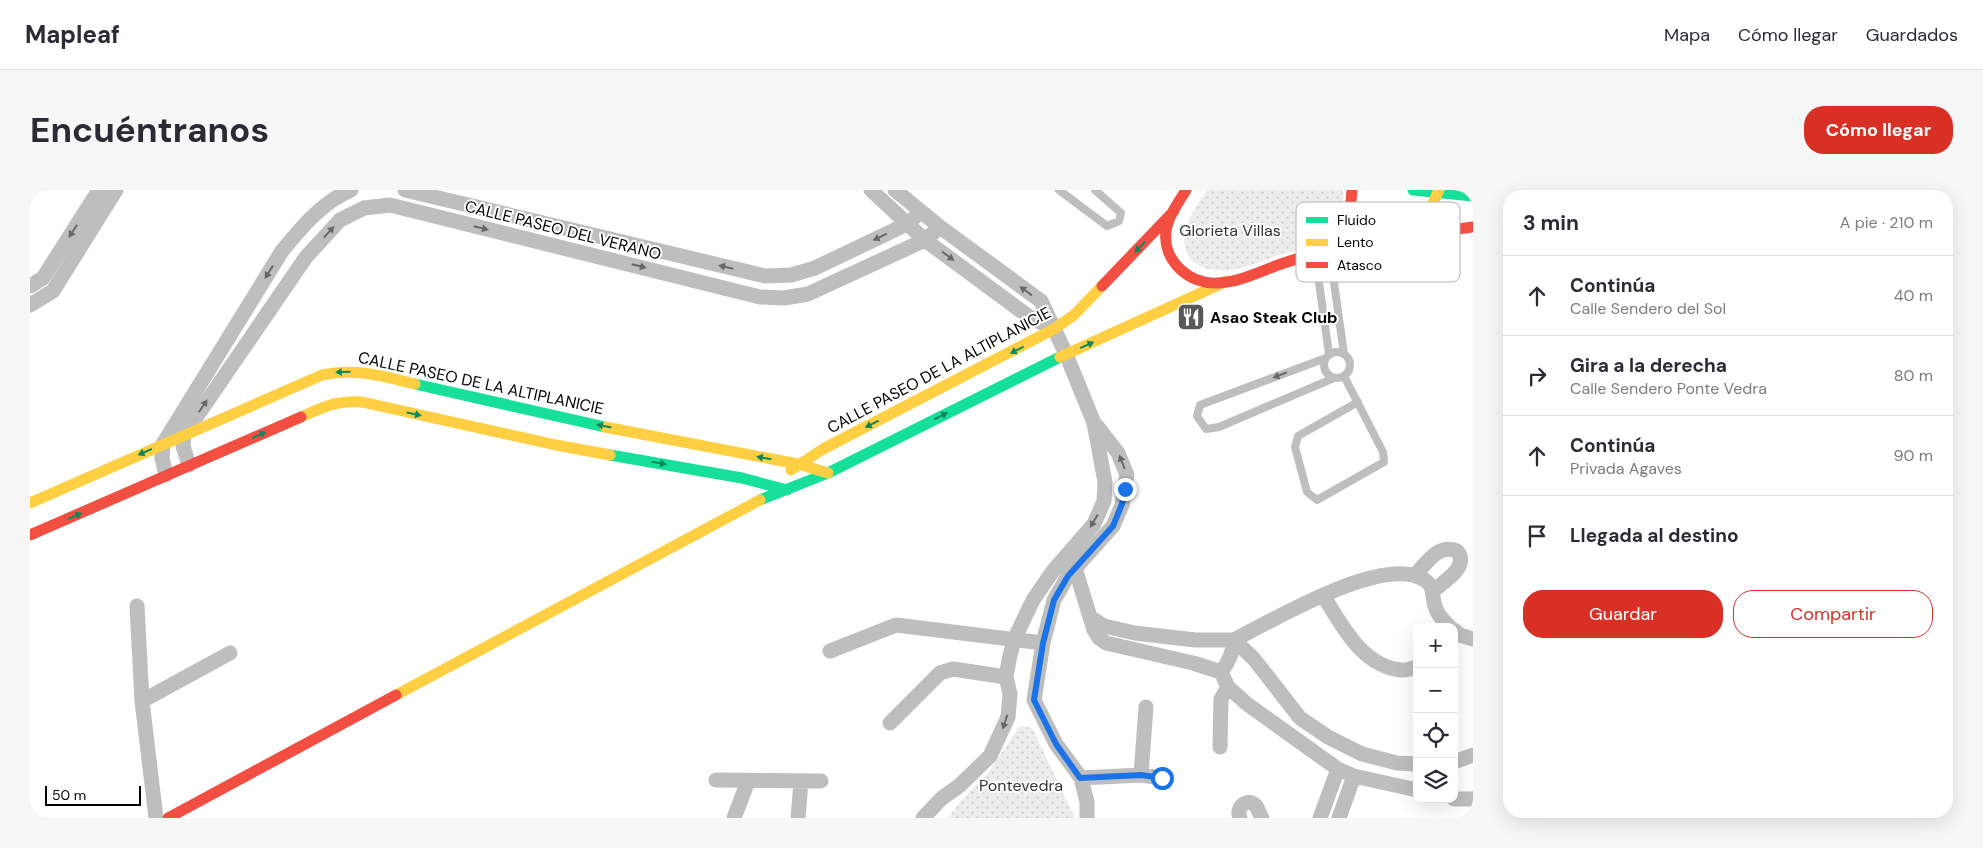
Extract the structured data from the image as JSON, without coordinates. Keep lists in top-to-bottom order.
{
  "streets": {
    "main road": ["CALLE PASEO DE LA ALTIPLANICIE"],
    "street": ["CALLE PASEO DEL VERANO"]
  },
  "crossings": [
    ["CALLE PASEO DEL VERANO", "CALLE PASEO DE LA ALTIPLANICIE"]
  ],
  "parks": ["Glorieta Villas", "Pontevedra"],
  "places": {
    "restaurant": ["Asao Steak Club"]
  },
  "legend": ["Fluido", "Lento", "Atasco"],
  "scale_bar": "50 m",
  "page": {
    "header": "Mapleaf",
    "nav": ["Mapa", "Cómo llegar", "Guardados"],
    "buttons": [
      "Cómo llegar",
      ["Guardar", "Compartir"]
    ],
    "title": "Encuéntranos",
    "heading": ["3 min", "A pie · 210 m"],
    "list": [
      ["Continúa", "Calle Sendero del Sol", "40 m"],
      ["Gira a la derecha", "Calle Sendero Ponte Vedra", "80 m"],
      ["Continúa", "Privada Agaves", "90 m"],
      "Llegada al destino"
    ],
    "map_buttons": ["+", "−"],
    "scale": "50 m"
  }
}
